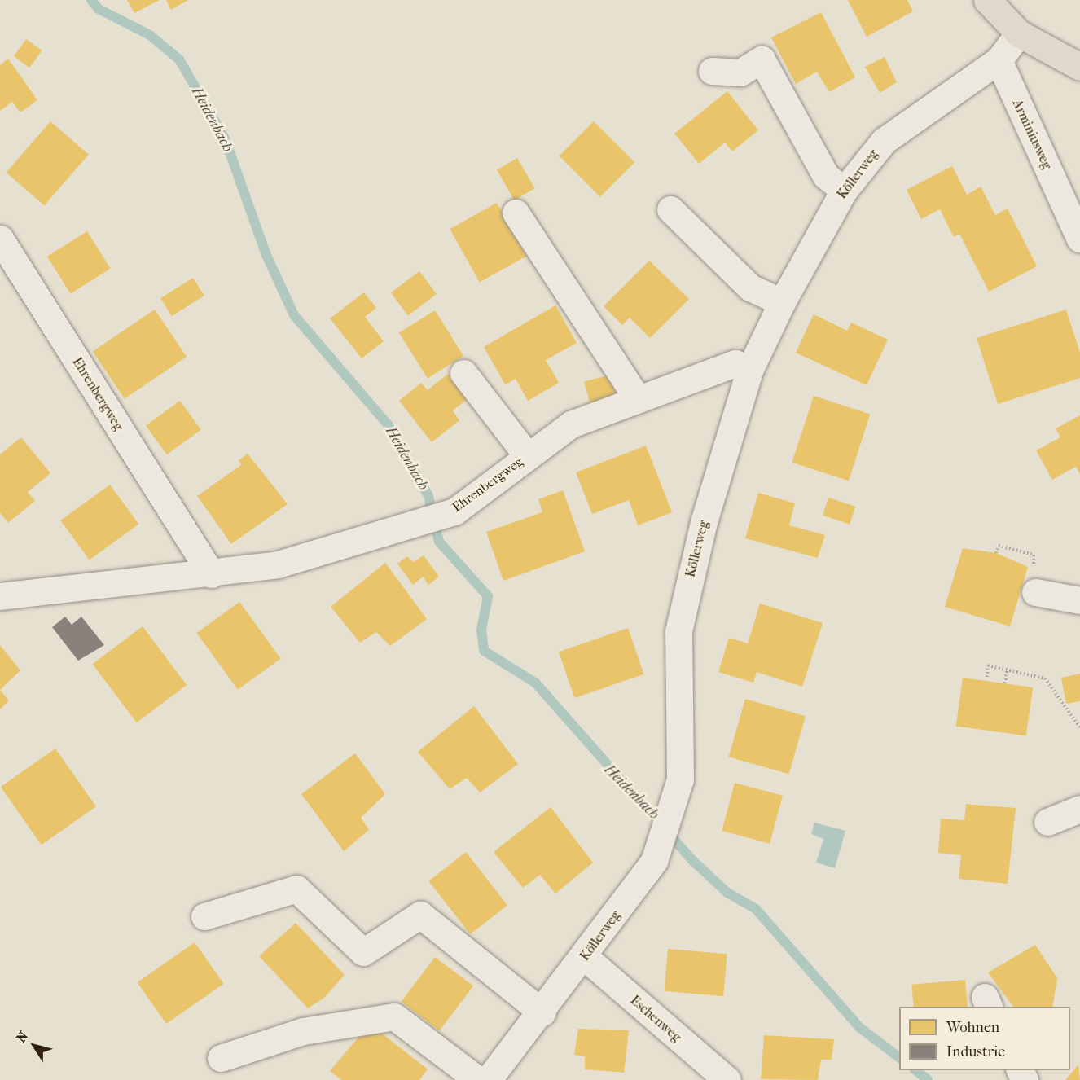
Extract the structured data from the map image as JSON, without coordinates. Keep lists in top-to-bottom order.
{
  "streets": {
    "street": [
      "Arminiusweg",
      "Köllerweg",
      "Ehrenbergweg",
      "Eschenweg"
    ]
  },
  "crossings": [
    ["Arminiusweg", "Köllerweg"],
    ["Köllerweg", "Ehrenbergweg"],
    ["Köllerweg", "Eschenweg"]
  ],
  "water": ["Heidenbach"],
  "legend": ["Wohnen", "Industrie"],
  "north": "top left"
}
